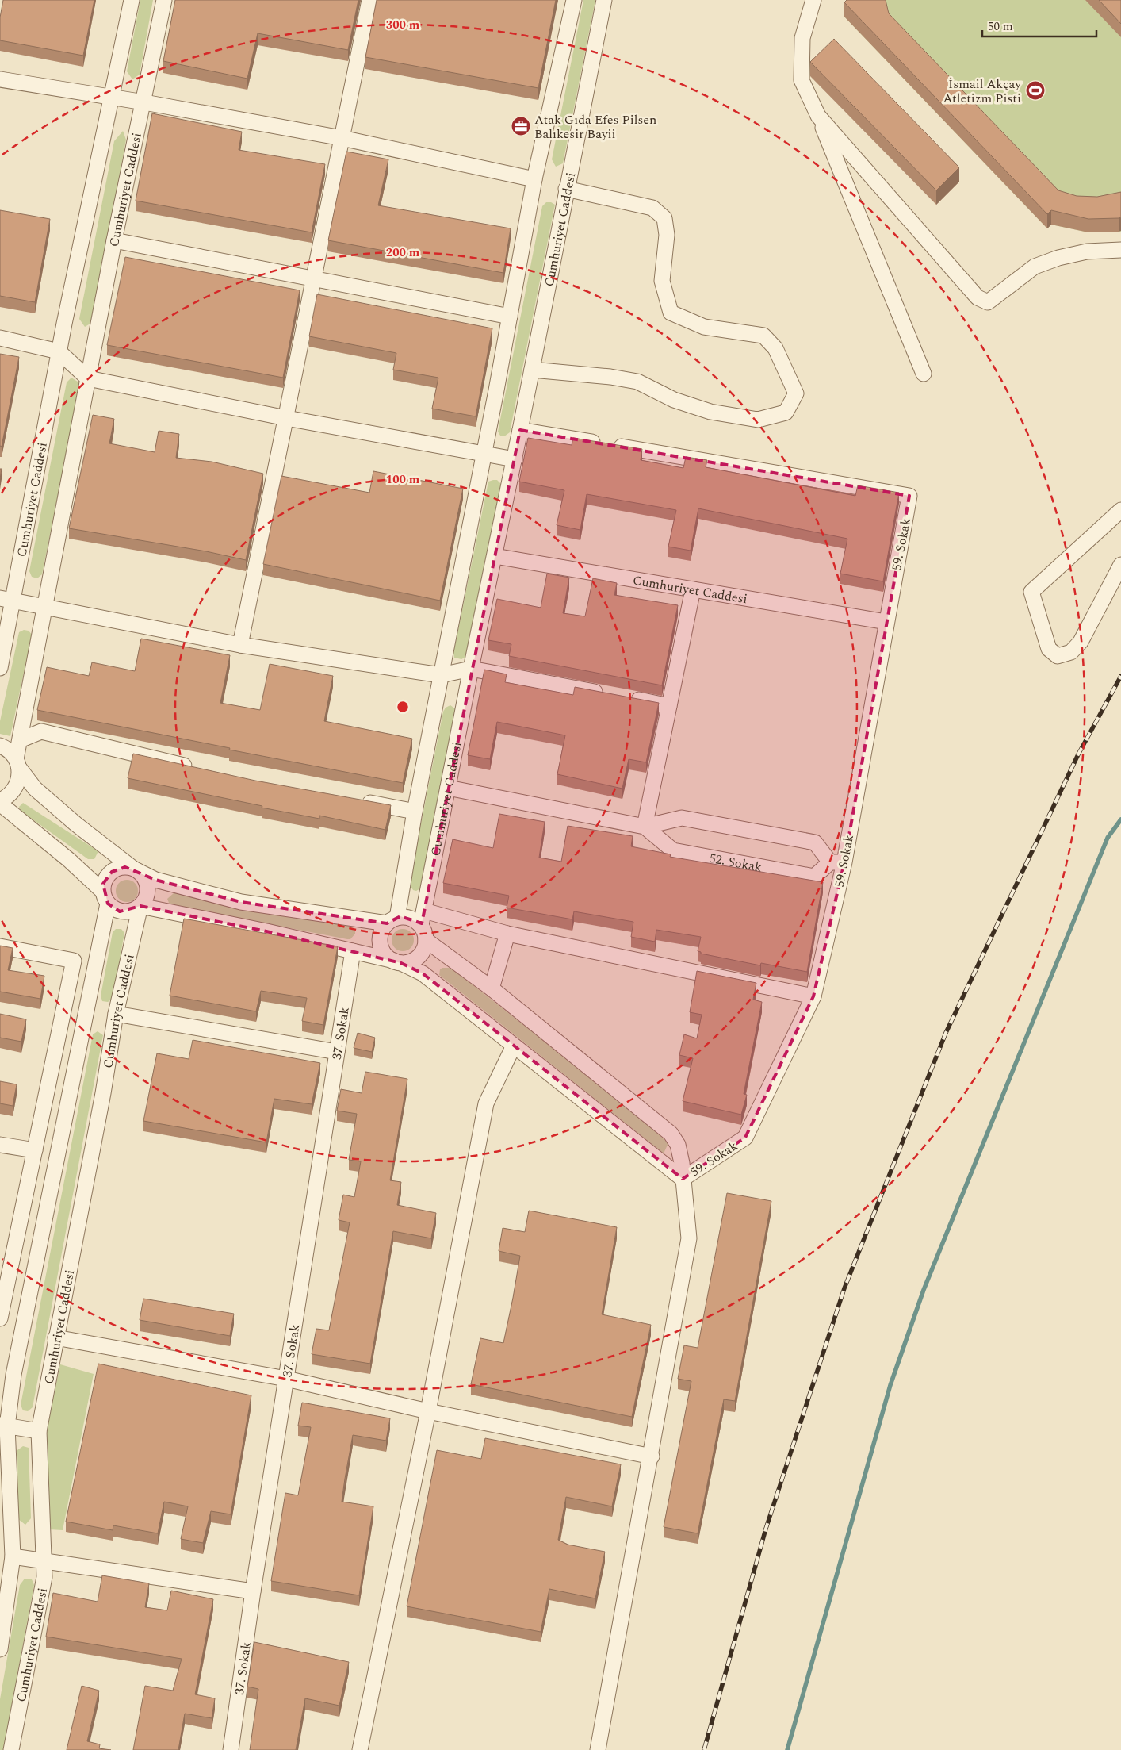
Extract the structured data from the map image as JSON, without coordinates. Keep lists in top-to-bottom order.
{
  "streets": {
    "street": [
      "Cumhuriyet Caddesi",
      "59. Sokak",
      "52. Sokak",
      "37. Sokak"
    ]
  },
  "crossings": [
    ["Cumhuriyet Caddesi", "59. Sokak"],
    ["Cumhuriyet Caddesi", "52. Sokak"],
    ["59. Sokak", "52. Sokak"]
  ],
  "places": {
    "sports": ["İsmail Akçay Atletizm Pisti"],
    "office": ["Atak Gıda Efes Pilsen Balıkesir Bayii"]
  },
  "scale_bar": "50 m",
  "rings": ["300 m", "200 m", "100 m"]
}
